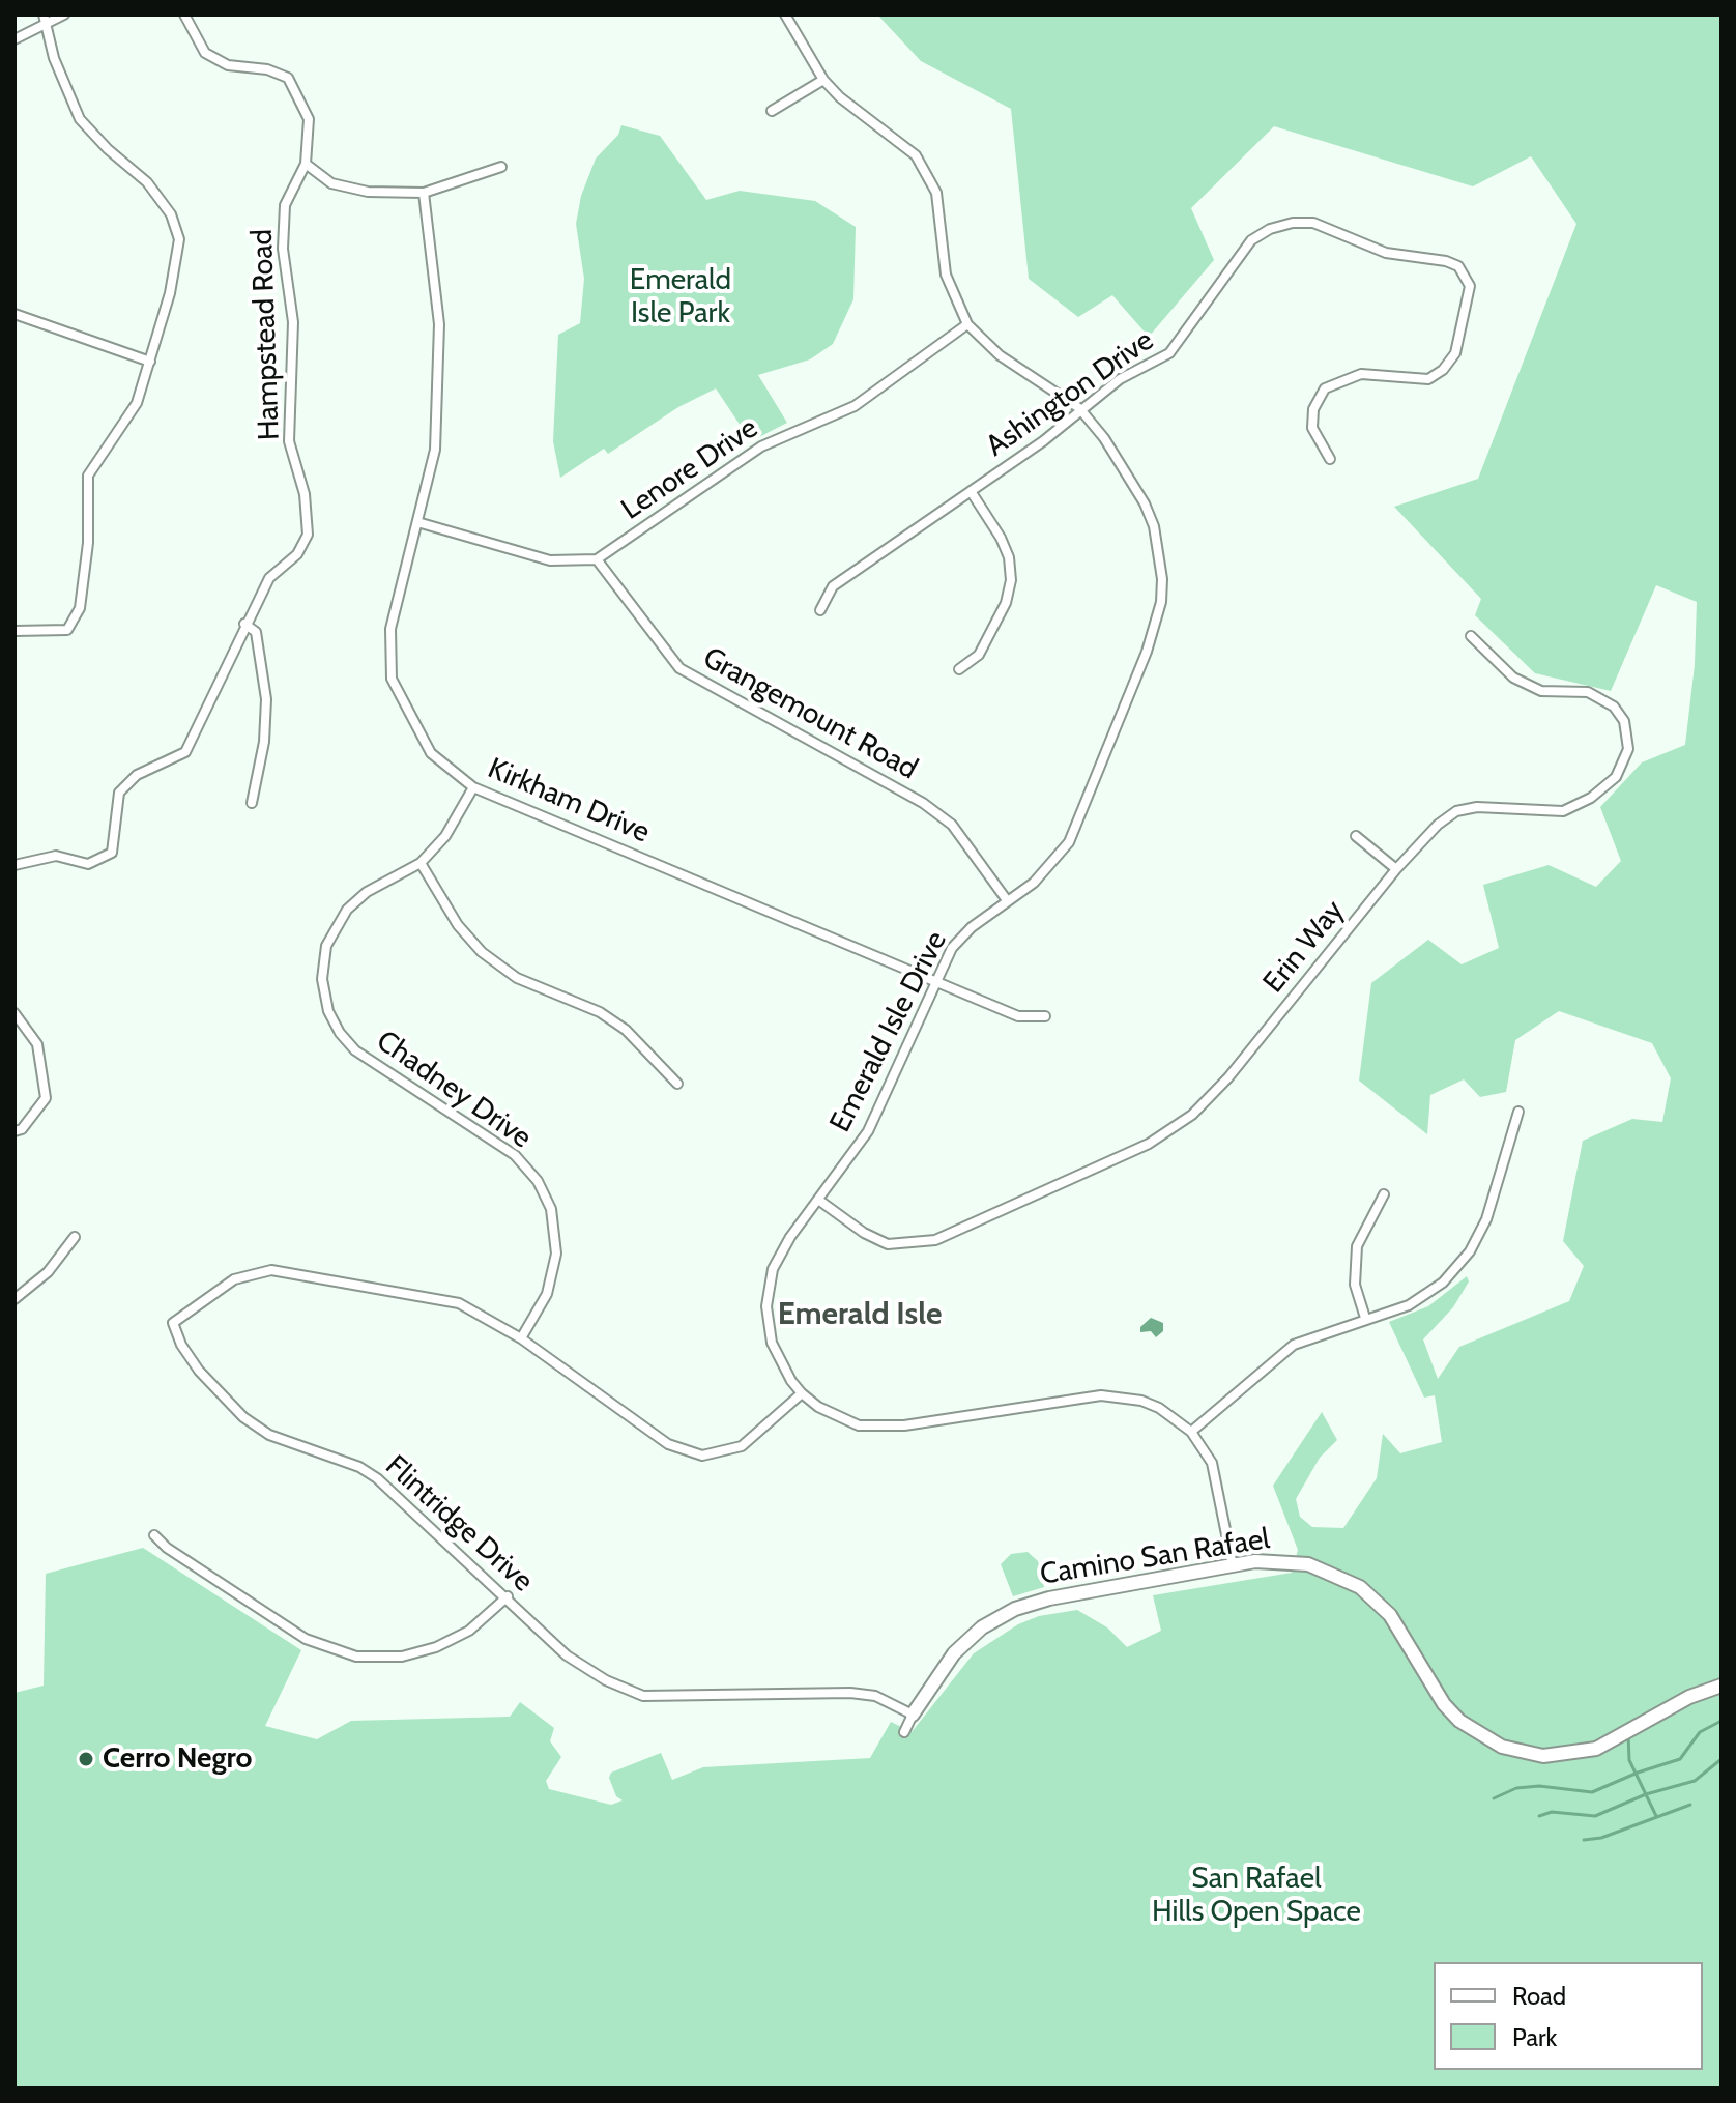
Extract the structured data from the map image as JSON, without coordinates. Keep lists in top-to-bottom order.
{
  "streets": {
    "street": [
      "Hampstead Road",
      "Ashington Drive",
      "Lenore Drive",
      "Grangemount Road",
      "Kirkham Drive",
      "Erin Way",
      "Emerald Isle Drive",
      "Chadney Drive",
      "Flintridge Drive",
      "Camino San Rafael"
    ]
  },
  "crossings": [
    ["Ashington Drive", "Emerald Isle Drive"],
    ["Lenore Drive", "Grangemount Road"],
    ["Lenore Drive", "Emerald Isle Drive"],
    ["Grangemount Road", "Emerald Isle Drive"],
    ["Kirkham Drive", "Emerald Isle Drive"],
    ["Kirkham Drive", "Chadney Drive"],
    ["Erin Way", "Emerald Isle Drive"],
    ["Emerald Isle Drive", "Flintridge Drive"],
    ["Emerald Isle Drive", "Camino San Rafael"],
    ["Chadney Drive", "Flintridge Drive"],
    ["Flintridge Drive", "Camino San Rafael"]
  ],
  "districts": ["Emerald Isle"],
  "parks": ["Emerald Isle Park", "San Rafael Hills Open Space"],
  "places": ["Cerro Negro"],
  "legend": ["Road", "Park"]
}
